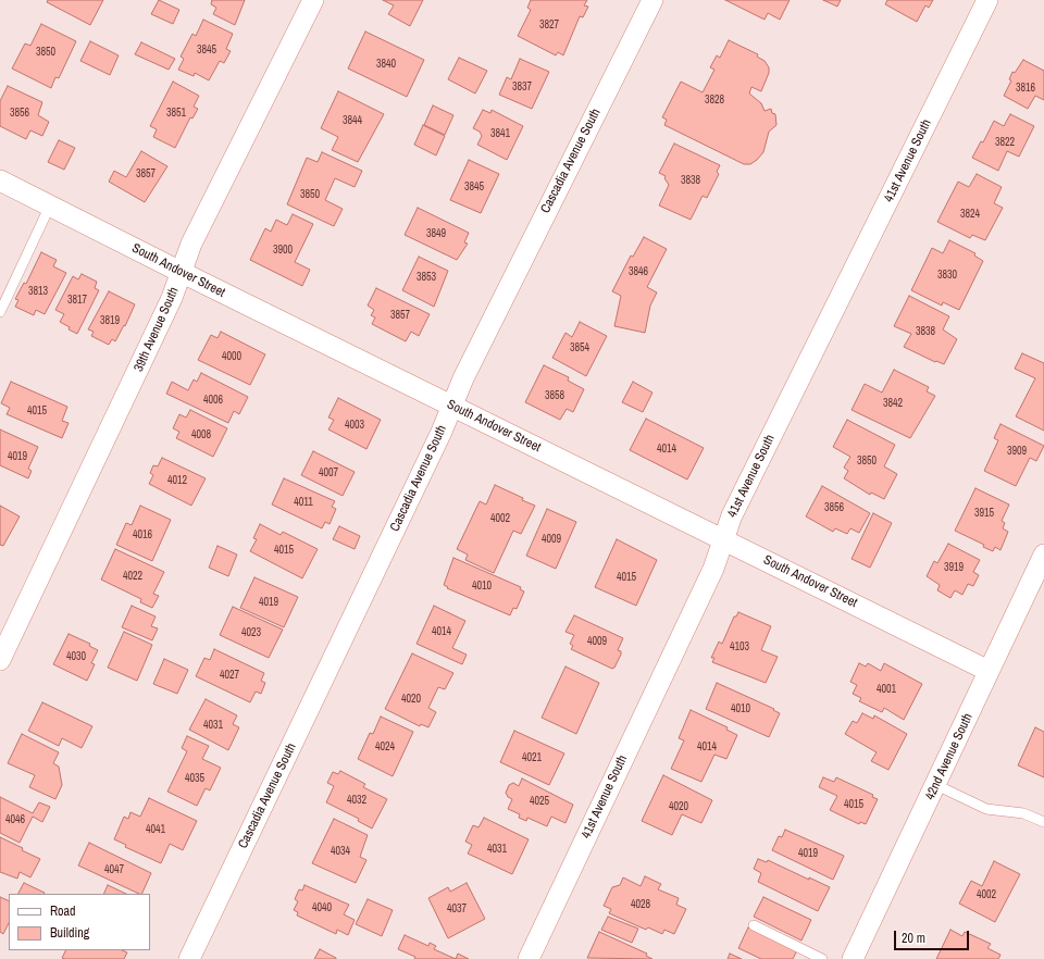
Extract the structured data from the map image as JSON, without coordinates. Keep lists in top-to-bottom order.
{
  "streets": {
    "street": [
      "Cascadia Avenue South",
      "41st Avenue South",
      "South Andover Street",
      "39th Avenue South",
      "42nd Avenue South"
    ]
  },
  "crossings": [
    ["Cascadia Avenue South", "South Andover Street"],
    ["41st Avenue South", "South Andover Street"],
    ["South Andover Street", "39th Avenue South"],
    ["South Andover Street", "42nd Avenue South"]
  ],
  "house_numbers": [
    "3827",
    "3845",
    "3850",
    "3840",
    "3837",
    "3816",
    "3828",
    "3856",
    "3851",
    "3844",
    "3841",
    "3822",
    "3857",
    "3838",
    "3845",
    "3850",
    "3824",
    "3849",
    "3900",
    "3846",
    "3830",
    "3853",
    "3813",
    "3817",
    "3857",
    "3819",
    "3838",
    "3854",
    "4000",
    "3858",
    "4006",
    "3842",
    "4015",
    "4003",
    "4008",
    "4014",
    "3909",
    "4019",
    "3850",
    "4007",
    "4012",
    "4011",
    "3856",
    "3915",
    "4002",
    "4016",
    "4009",
    "4015",
    "3919",
    "4022",
    "4015",
    "4010",
    "4019",
    "4014",
    "4023",
    "4009",
    "4103",
    "4030",
    "4027",
    "4001",
    "4020",
    "4010",
    "4031",
    "4024",
    "4014",
    "4021",
    "4035",
    "4032",
    "4025",
    "4015",
    "4020",
    "4046",
    "4041",
    "4031",
    "4034",
    "4019",
    "4047",
    "4002",
    "4028",
    "4040",
    "4037"
  ],
  "legend": ["Road", "Building"],
  "scale_bar": "20 m"
}
